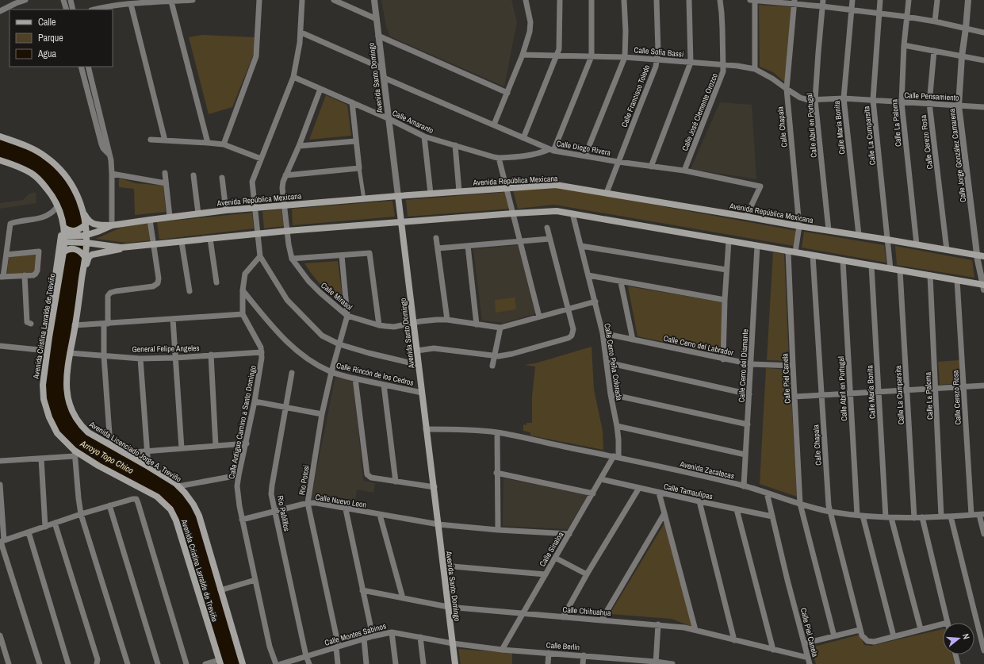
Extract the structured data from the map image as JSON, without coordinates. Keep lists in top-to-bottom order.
{
  "streets": {
    "main road": [
      "Avenida Santo Domingo",
      "Avenida República Mexicana",
      "Avenida Cristina Larralde de Treviño",
      "Avenida Licenciado Jorge A. Treviño"
    ],
    "street": [
      "Calle Sofía Bassi",
      "Calle Francisco Toledo",
      "Calle Pensamiento",
      "Calle José Clemente Orozco",
      "Calle Amaranto",
      "Calle La Paloma",
      "Calle Abril en Portugal",
      "Calle Chapala",
      "Calle María Bonita",
      "Calle La Cumparsita",
      "Calle Cerezo Rosa",
      "Calle Diego Rivera",
      "Calle Jorge González Camarena",
      "Calle Mirasol",
      "Calle Cerro del Labrador",
      "General Felipe Angeles",
      "Calle Cerro Peña Colorada",
      "Calle Cerro del Diamante",
      "Calle Rincón de los Cedros",
      "Calle Piel Canela",
      "Calle Antiguo Camino a Santo Domingo",
      "Avenida Zacatecas",
      "Rio Potosi",
      "Calle Tamaulipas",
      "Calle Nuevo Leon",
      "Rio Pablillos",
      "Calle Sinaloa",
      "Calle Chihuahua",
      "Calle Montes Sabinos",
      "Calle Berlín"
    ]
  },
  "crossings": [
    ["Calle Sofía Bassi", "Calle Francisco Toledo"],
    ["Calle Sofía Bassi", "Calle Pensamiento"],
    ["Calle Sofía Bassi", "Calle José Clemente Orozco"],
    ["Calle Sofía Bassi", "Calle Chapala"],
    ["Avenida Santo Domingo", "Calle Amaranto"],
    ["Avenida Santo Domingo", "Calle Diego Rivera"],
    ["Avenida Santo Domingo", "Avenida República Mexicana"],
    ["Avenida Santo Domingo", "Calle Mirasol"],
    ["Avenida Santo Domingo", "Calle Rincón de los Cedros"],
    ["Avenida Santo Domingo", "Avenida Zacatecas"],
    ["Avenida Santo Domingo", "Calle Nuevo Leon"],
    ["Avenida Santo Domingo", "Calle Chihuahua"],
    ["Avenida Santo Domingo", "Calle Montes Sabinos"],
    ["Avenida Santo Domingo", "Calle Berlín"],
    ["Calle Francisco Toledo", "Calle Diego Rivera"],
    ["Calle Francisco Toledo", "Avenida República Mexicana"],
    ["Calle Pensamiento", "Calle La Paloma"],
    ["Calle Pensamiento", "Calle Abril en Portugal"],
    ["Calle Pensamiento", "Calle Chapala"],
    ["Calle Pensamiento", "Calle María Bonita"],
    ["Calle Pensamiento", "Calle La Cumparsita"],
    ["Calle Pensamiento", "Calle Cerezo Rosa"],
    ["Calle Pensamiento", "Calle Jorge González Camarena"],
    ["Calle José Clemente Orozco", "Calle Diego Rivera"],
    ["Calle Amaranto", "Calle Diego Rivera"],
    ["Calle Amaranto", "Calle Mirasol"],
    ["Calle La Paloma", "Avenida República Mexicana"],
    ["Calle La Paloma", "Avenida Zacatecas"],
    ["Calle Abril en Portugal", "Avenida República Mexicana"],
    ["Calle Abril en Portugal", "Avenida Zacatecas"],
    ["Calle Chapala", "Avenida República Mexicana"],
    ["Calle Chapala", "Avenida Zacatecas"],
    ["Calle María Bonita", "Avenida República Mexicana"],
    ["Calle María Bonita", "Avenida Zacatecas"],
    ["Calle La Cumparsita", "Avenida República Mexicana"],
    ["Calle La Cumparsita", "Avenida Zacatecas"],
    ["Calle Cerezo Rosa", "Avenida República Mexicana"],
    ["Calle Cerezo Rosa", "Avenida Zacatecas"],
    ["Calle Diego Rivera", "Avenida República Mexicana"],
    ["Calle Jorge González Camarena", "Avenida República Mexicana"],
    ["Avenida República Mexicana", "Calle Mirasol"],
    ["Avenida República Mexicana", "Avenida Cristina Larralde de Treviño"],
    ["Avenida República Mexicana", "Calle Cerro Peña Colorada"],
    ["Avenida República Mexicana", "Calle Cerro del Diamante"],
    ["Avenida República Mexicana", "Calle Piel Canela"],
    ["Avenida República Mexicana", "Avenida Licenciado Jorge A. Treviño"],
    ["Calle Mirasol", "Calle Cerro Peña Colorada"],
    ["Calle Mirasol", "Rio Potosi"],
    ["Calle Cerro del Labrador", "Calle Cerro Peña Colorada"],
    ["Calle Cerro del Labrador", "Calle Cerro del Diamante"],
    ["Calle Cerro del Labrador", "Calle Piel Canela"],
    ["General Felipe Angeles", "Calle Antiguo Camino a Santo Domingo"],
    ["General Felipe Angeles", "Avenida Licenciado Jorge A. Treviño"],
    ["Calle Cerro Peña Colorada", "Avenida Zacatecas"],
    ["Calle Cerro Peña Colorada", "Calle Sinaloa"],
    ["Calle Cerro del Diamante", "Avenida Zacatecas"],
    ["Calle Rincón de los Cedros", "Calle Antiguo Camino a Santo Domingo"],
    ["Calle Rincón de los Cedros", "Rio Potosi"],
    ["Calle Piel Canela", "Avenida Zacatecas"],
    ["Calle Piel Canela", "Calle Tamaulipas"],
    ["Calle Piel Canela", "Calle Chihuahua"],
    ["Calle Antiguo Camino a Santo Domingo", "Calle Nuevo Leon"],
    ["Avenida Zacatecas", "Calle Sinaloa"],
    ["Rio Potosi", "Calle Nuevo Leon"],
    ["Rio Potosi", "Calle Montes Sabinos"],
    ["Calle Tamaulipas", "Calle Sinaloa"],
    ["Calle Nuevo Leon", "Rio Pablillos"],
    ["Calle Nuevo Leon", "Calle Sinaloa"],
    ["Rio Pablillos", "Calle Montes Sabinos"],
    ["Calle Sinaloa", "Calle Chihuahua"],
    ["Calle Sinaloa", "Calle Berlín"],
    ["Calle Montes Sabinos", "Calle Berlín"]
  ],
  "water": ["Arroyo Topo Chico"],
  "legend": ["Calle", "Parque", "Agua"],
  "north": "right"
}
